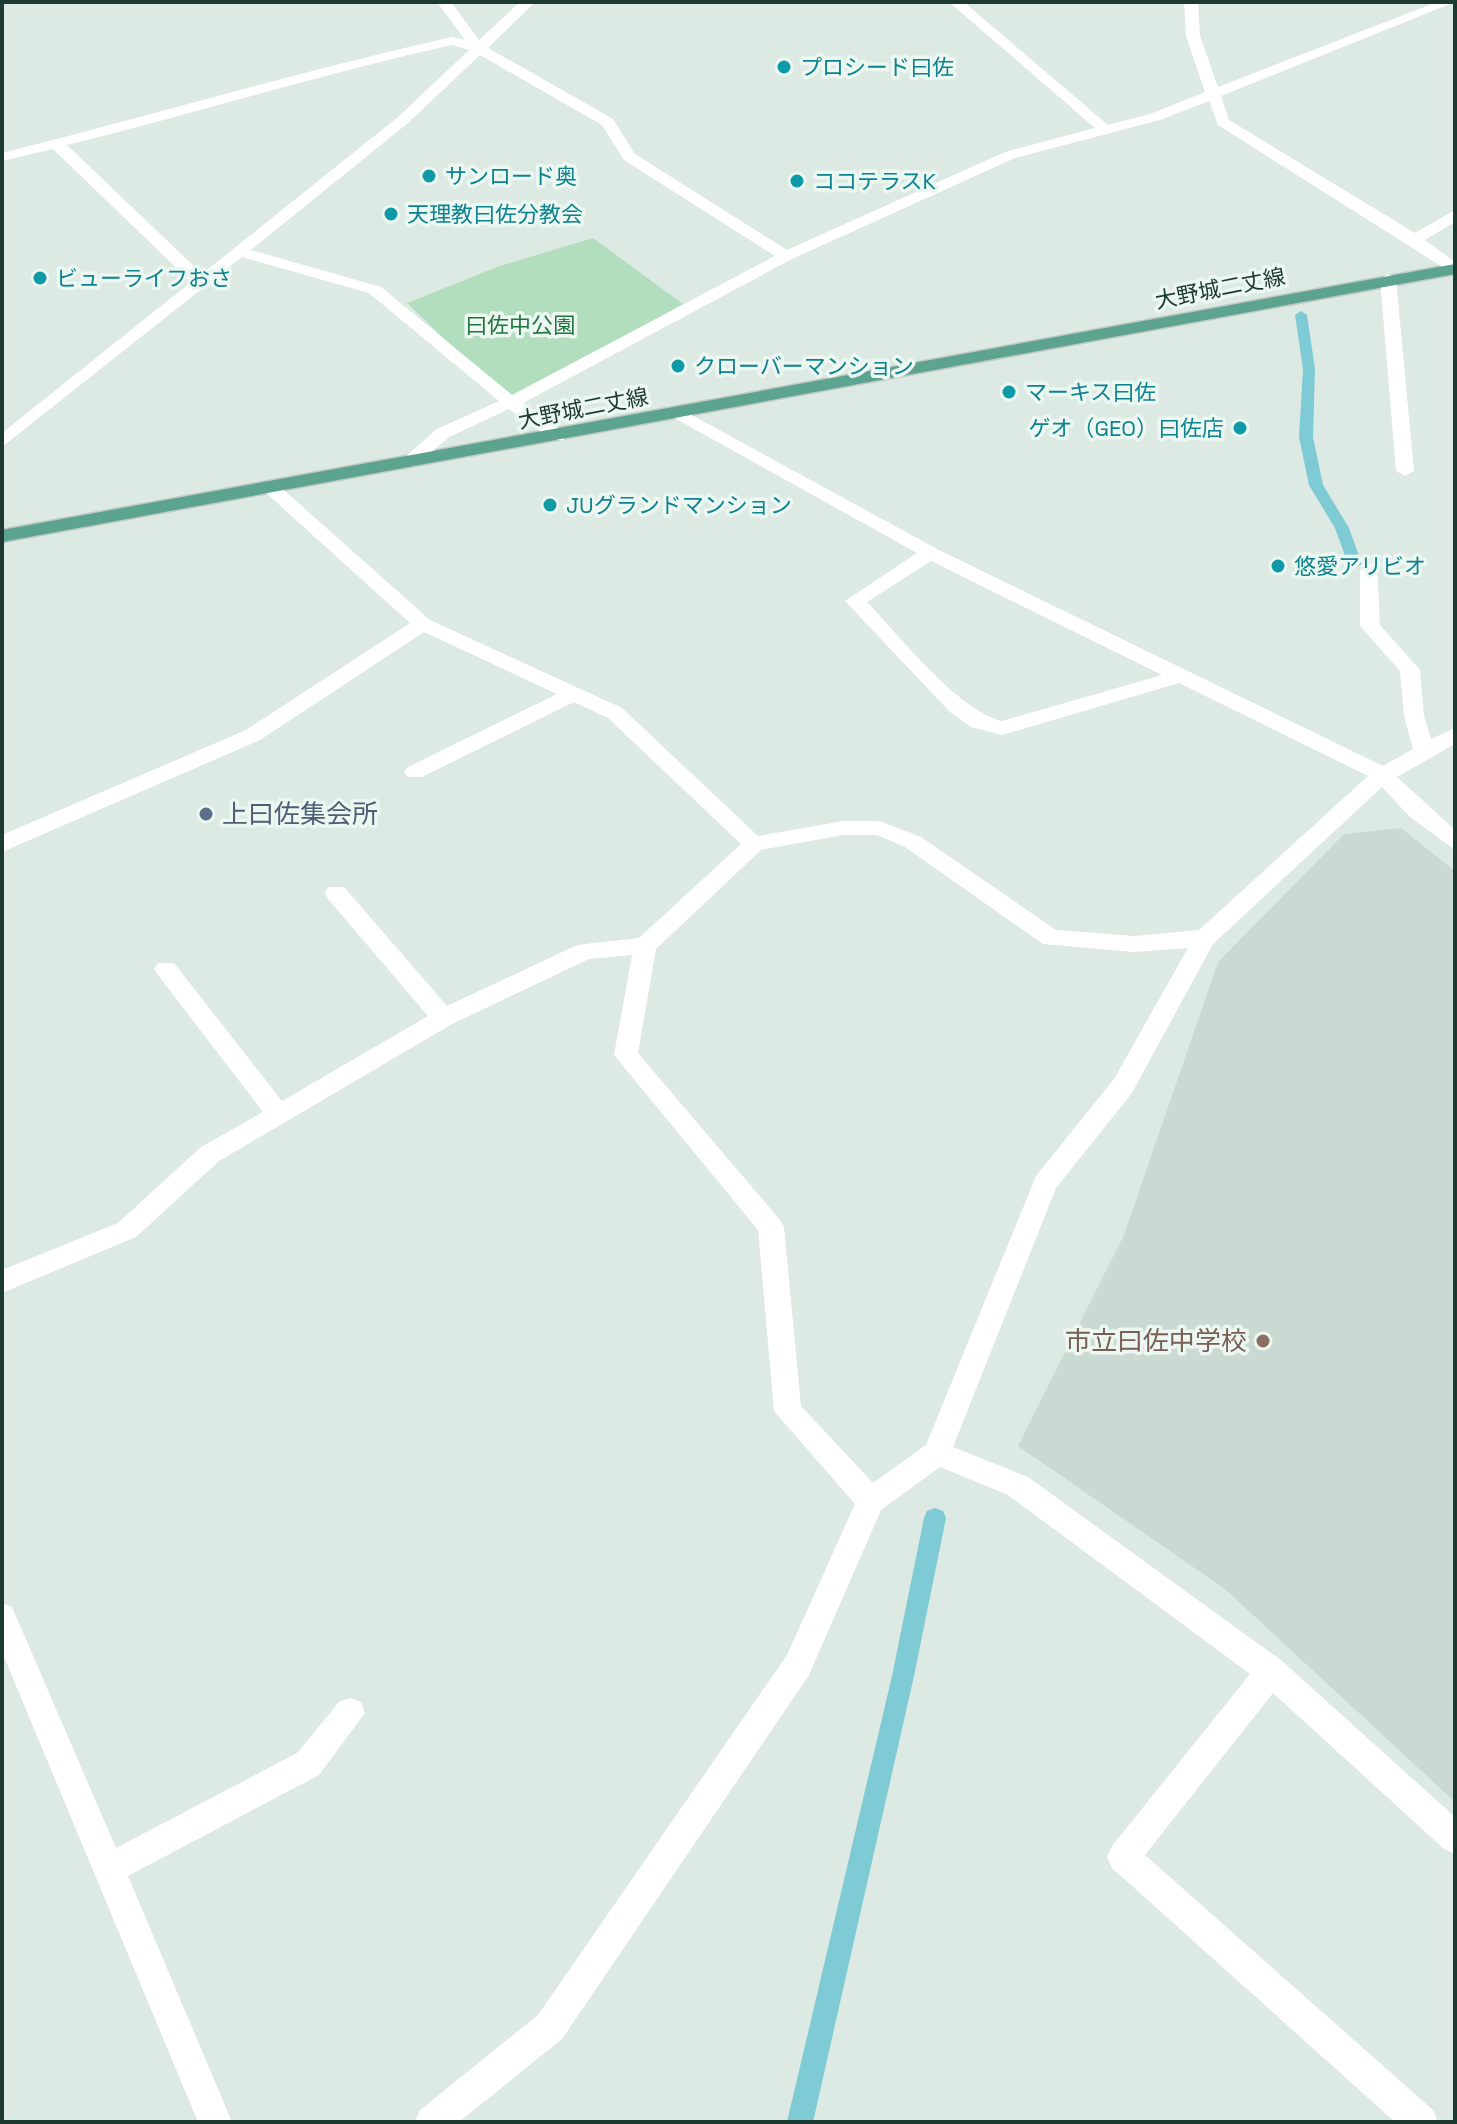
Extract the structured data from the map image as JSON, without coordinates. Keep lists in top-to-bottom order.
{
  "streets": {
    "main road": ["大野城二丈線"]
  },
  "parks": ["曰佐中公園"],
  "places": [
    "プロシード曰佐",
    "サンロード奥",
    "ココテラスK",
    "天理教曰佐分教会",
    "ビューライフおさ",
    "クローバーマンション",
    "マーキス曰佐",
    "ゲオ（GEO）曰佐店",
    "JUグランドマンション",
    "悠愛アリビオ",
    "上曰佐集会所",
    "市立曰佐中学校"
  ]
}
